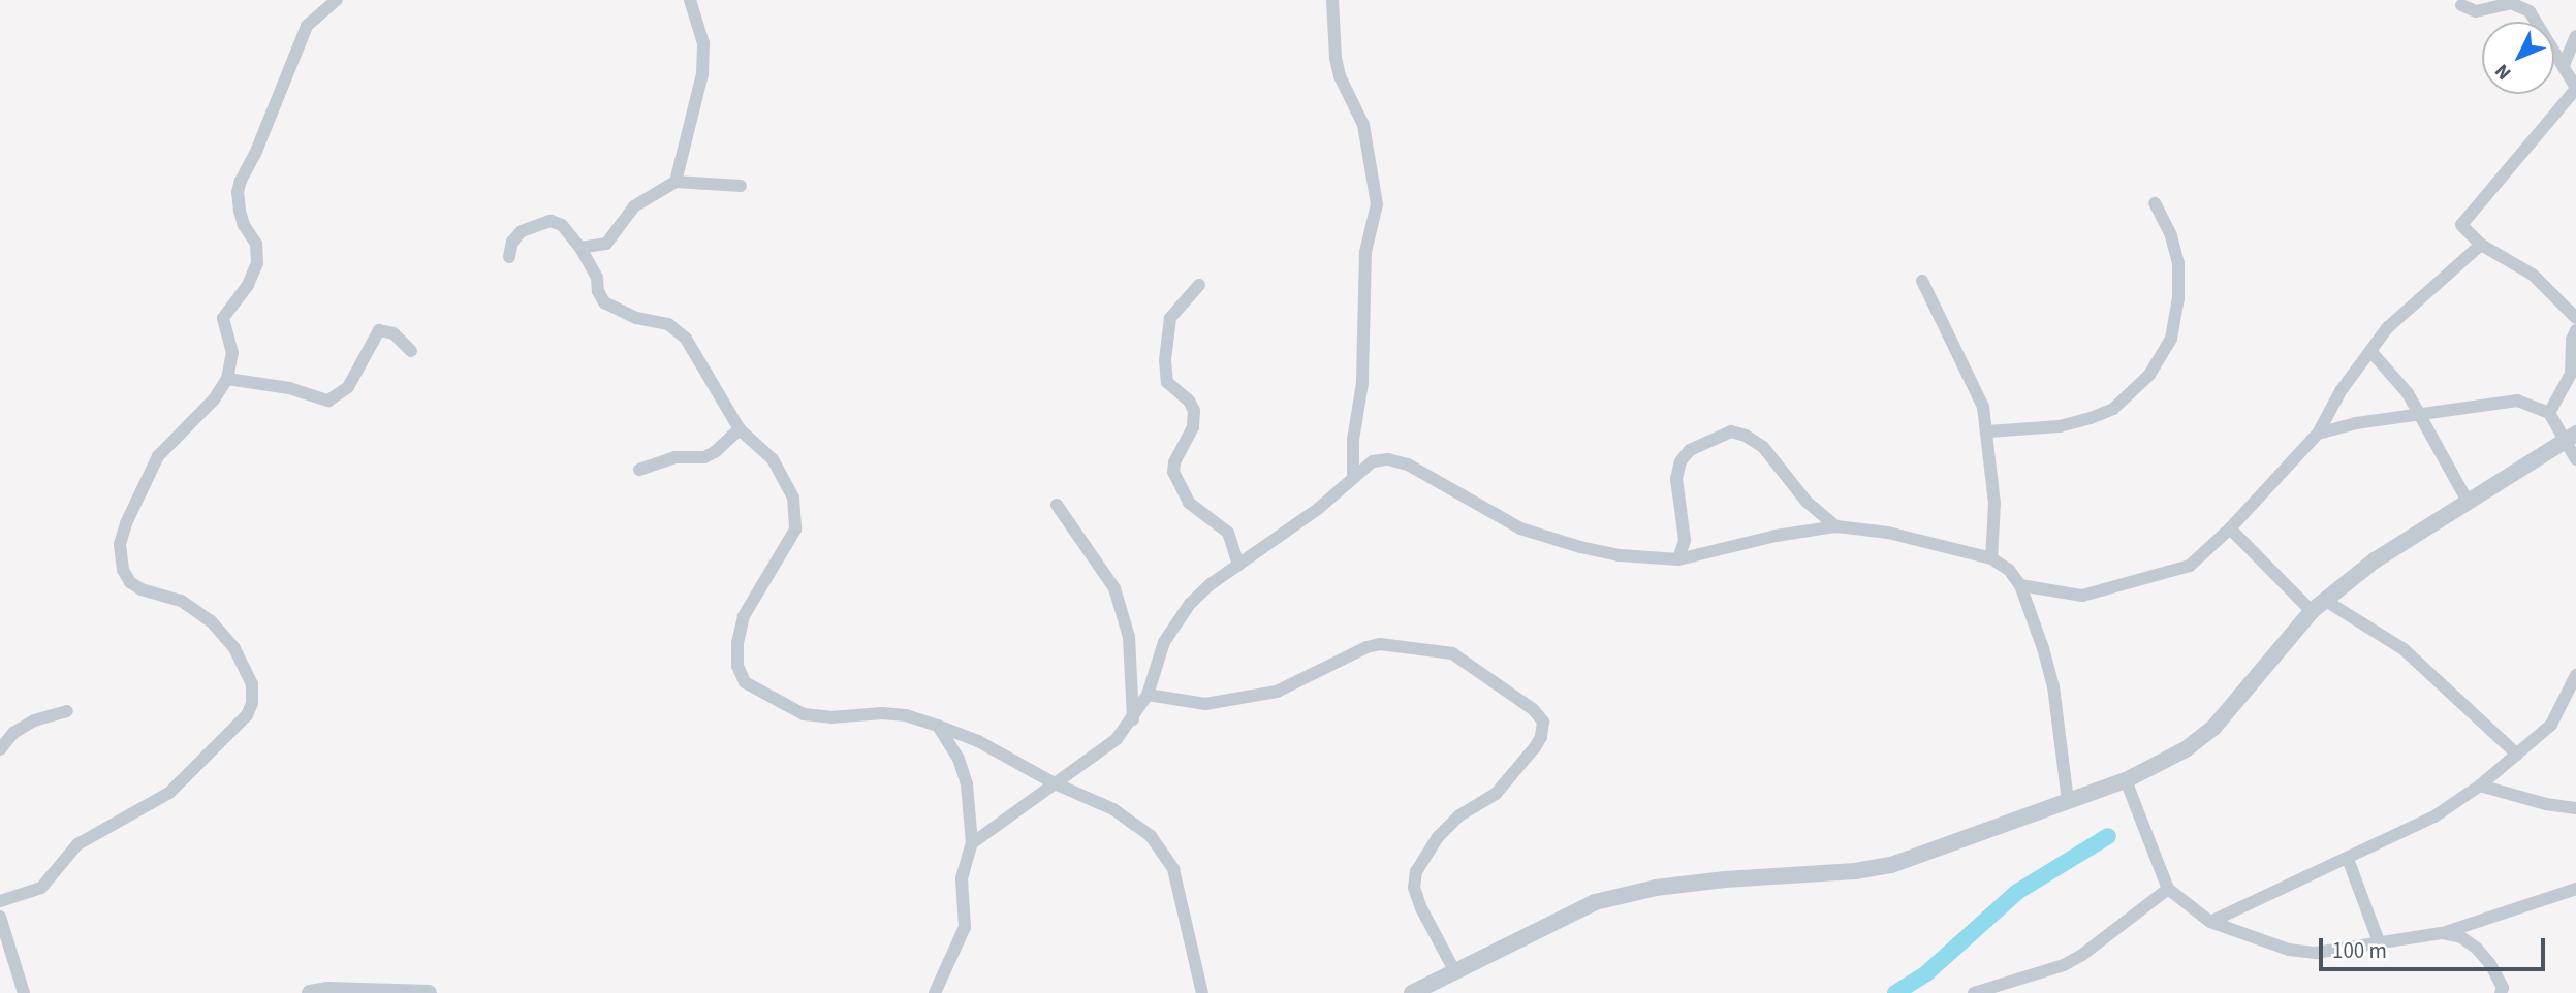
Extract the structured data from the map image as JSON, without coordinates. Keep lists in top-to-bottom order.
{
  "scale_bar": "100 m",
  "north": "bottom left"
}
